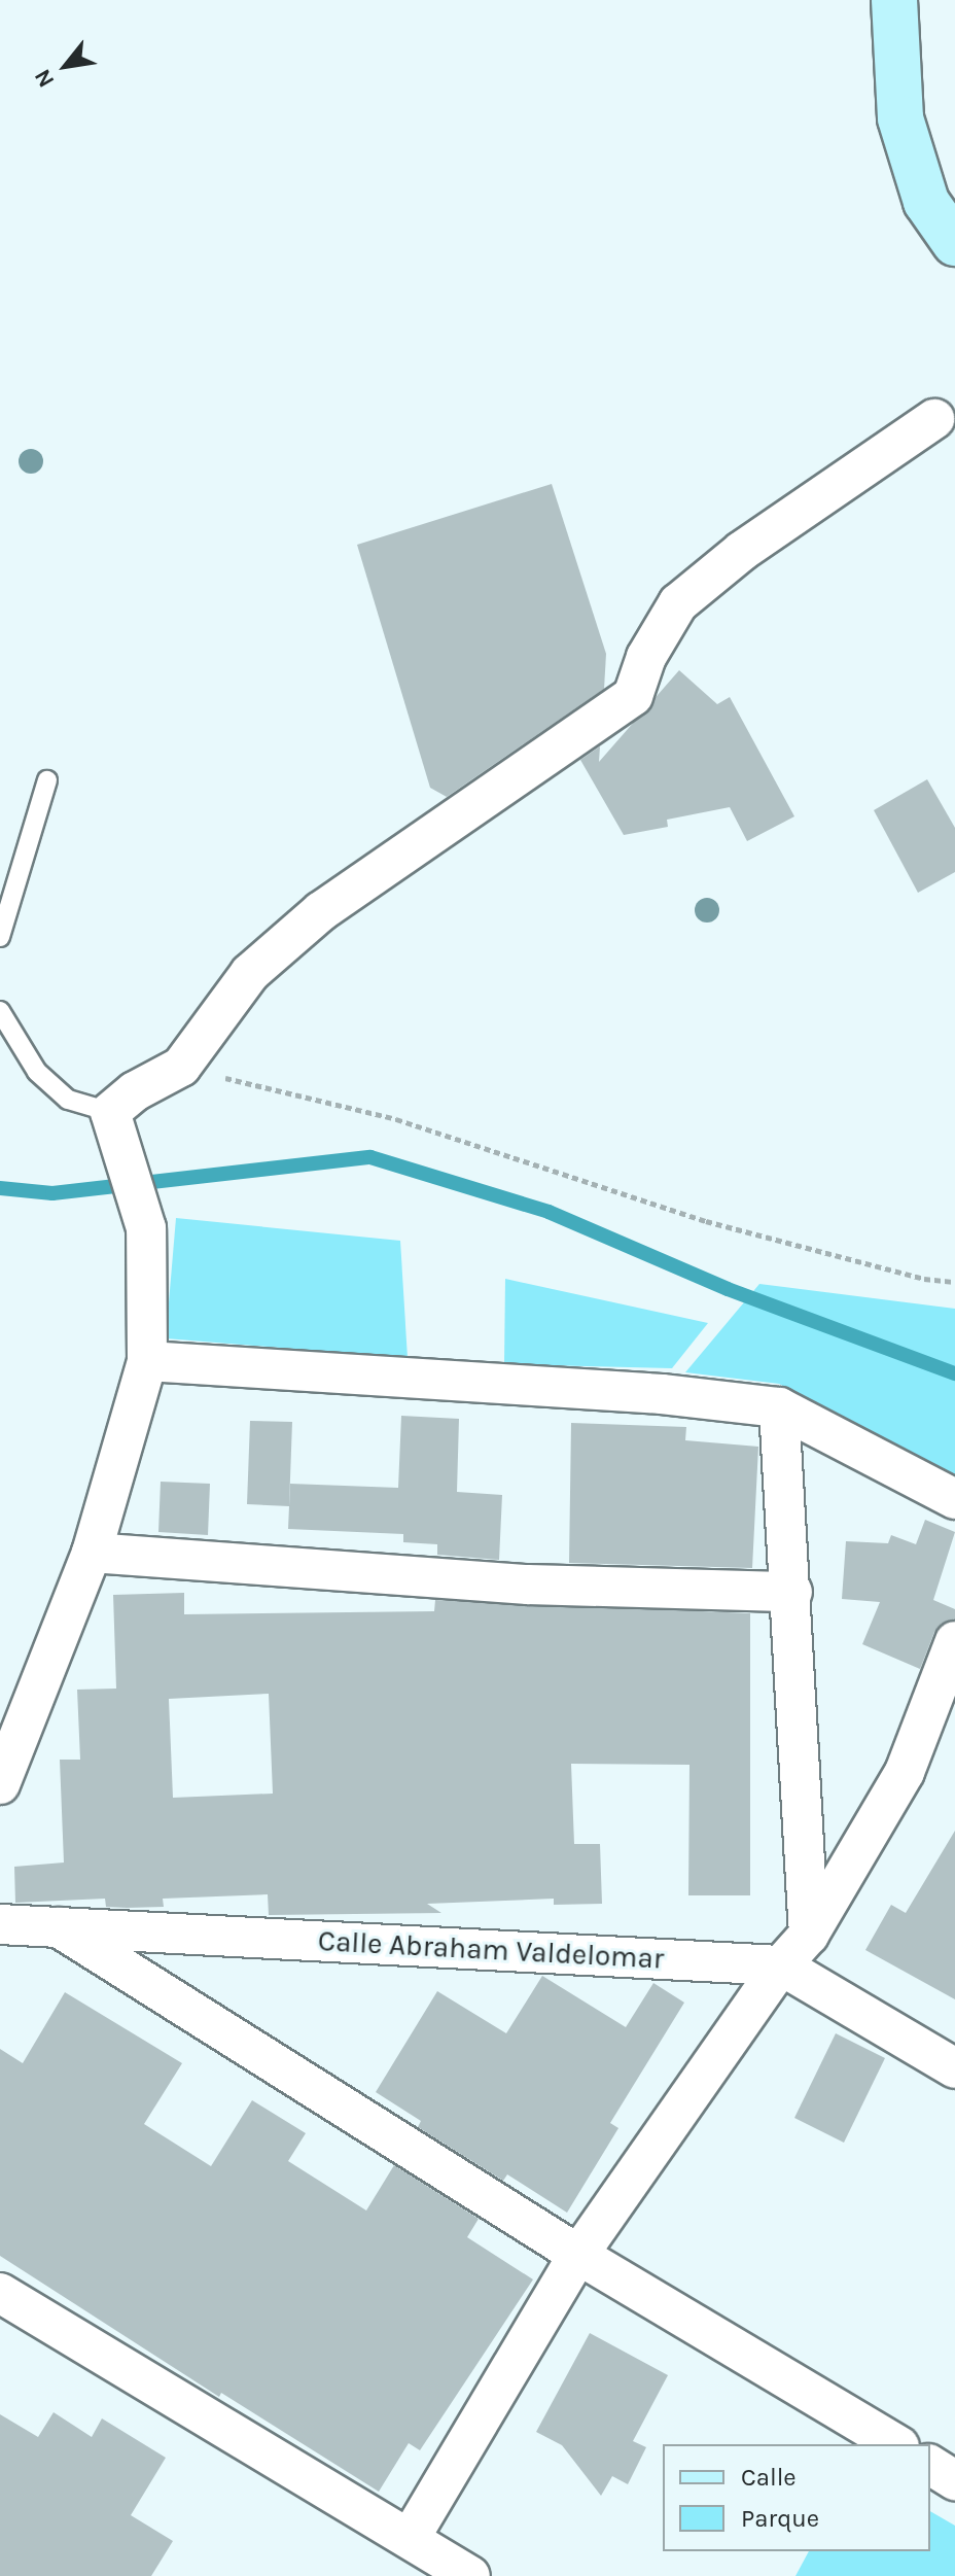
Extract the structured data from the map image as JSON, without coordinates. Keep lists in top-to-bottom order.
{
  "streets": {
    "street": ["Calle Abraham Valdelomar"]
  },
  "legend": ["Calle", "Parque"],
  "north": "bottom left"
}
